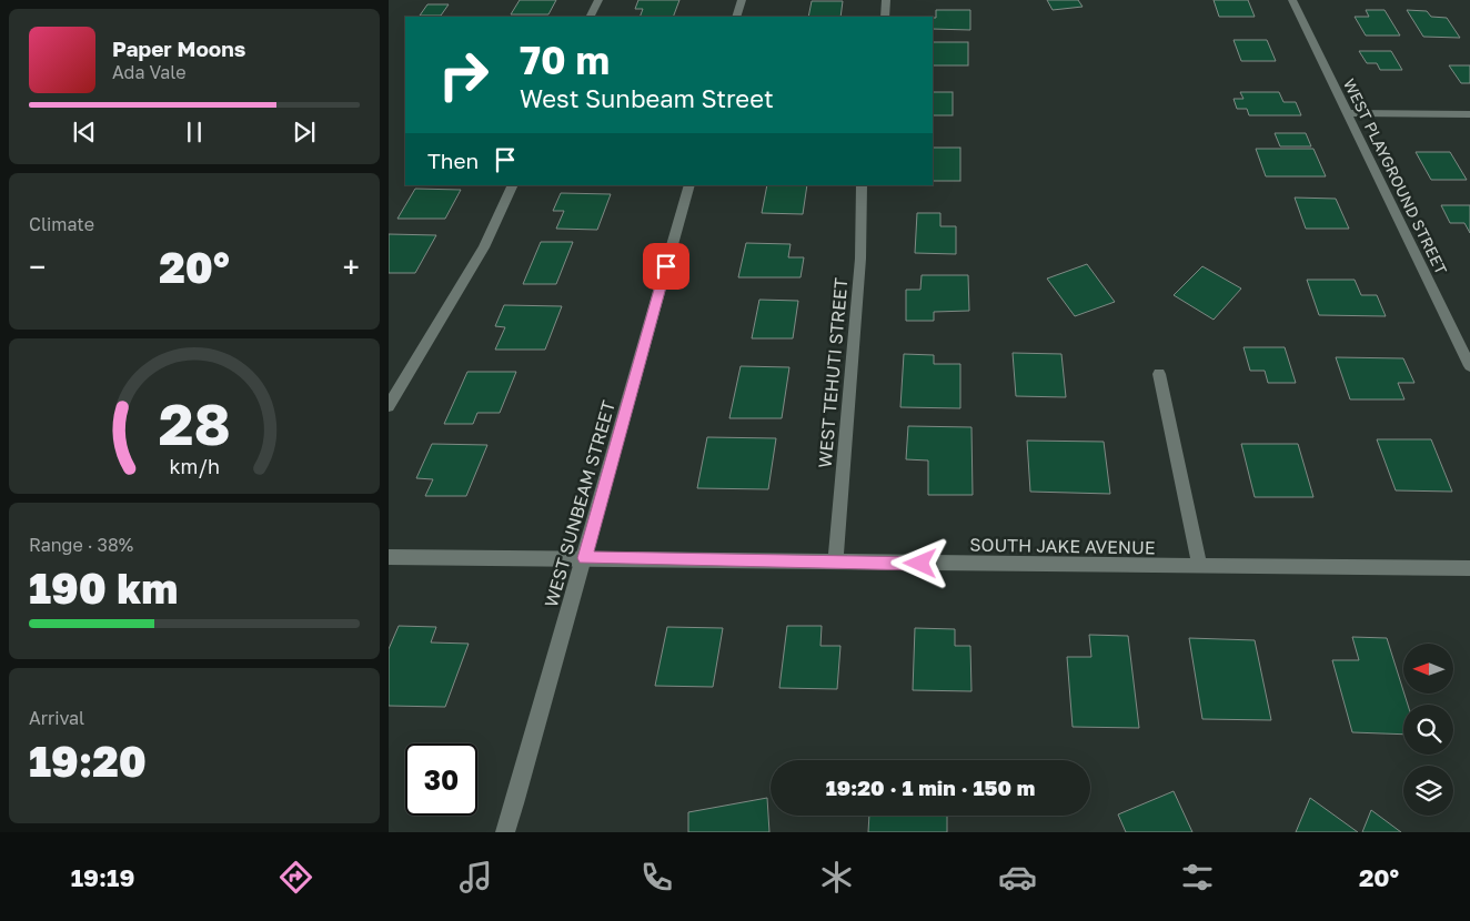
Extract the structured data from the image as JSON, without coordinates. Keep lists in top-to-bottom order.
{
  "streets": {
    "street": [
      "WEST PLAYGROUND STREET",
      "WEST TEHUTI STREET",
      "WEST SUNBEAM STREET",
      "SOUTH JAKE AVENUE"
    ]
  },
  "crossings": [
    ["WEST TEHUTI STREET", "SOUTH JAKE AVENUE"],
    ["WEST SUNBEAM STREET", "SOUTH JAKE AVENUE"]
  ],
  "north": "left",
  "page": {
    "turn": ["70 m", "West Sunbeam Street"],
    "song": ["Paper Moons", "Ada Vale"],
    "then": "Then",
    "tile": [
      "Climate",
      ["Range · 38%", "190 km"],
      ["Arrival", "19:20"]
    ],
    "heat": ["−", "20°", "+"],
    "limit": "30",
    "trip": "19:20 · 1 min · 150 m",
    "tabs": ["19:19", "20°"],
    "gauge": ["28", "km/h"]
  }
}
